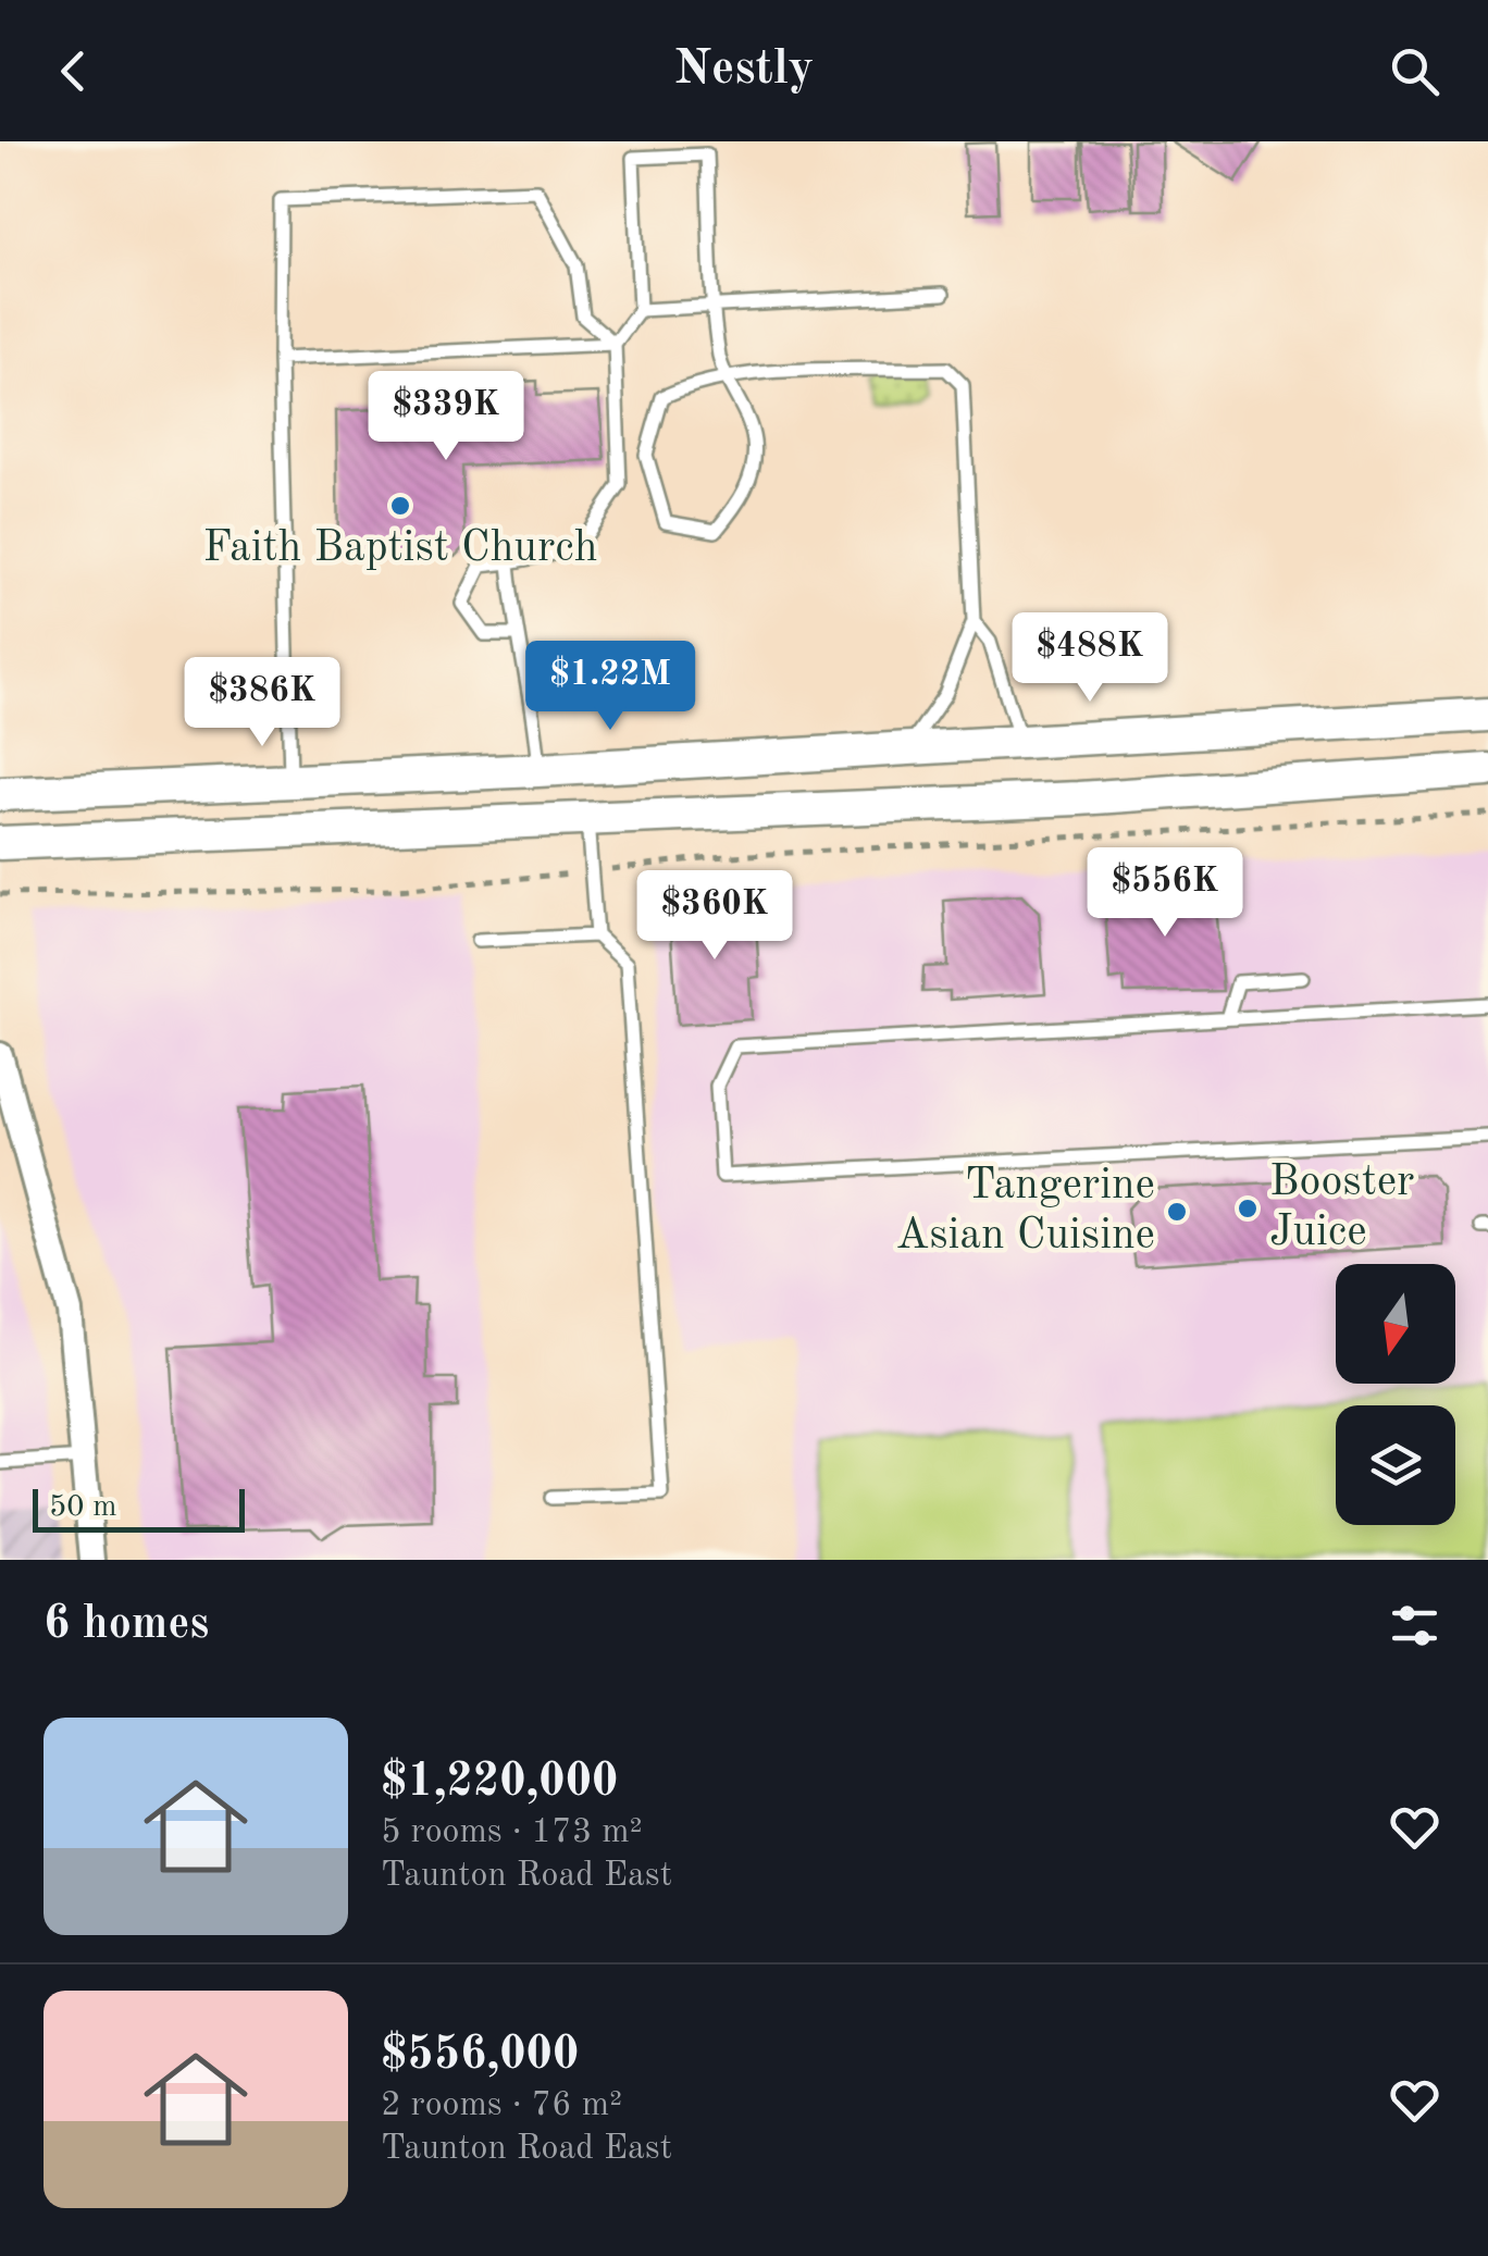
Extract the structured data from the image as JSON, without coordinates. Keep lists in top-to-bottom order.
{
  "places": ["Faith Baptist Church", "Booster Juice", "Tangerine Asian Cuisine"],
  "scale_bar": "50 m",
  "north": "bottom",
  "page": {
    "header": "Nestly",
    "price": [
      "$339K",
      "$488K",
      "$1.22M",
      "$386K",
      "$556K",
      "$360K"
    ],
    "scale": "50 m",
    "heading": "6 homes",
    "list": [
      {
        "name": "$1,220,000",
        "note": "5 rooms · 173 m² · Taunton Road East"
      },
      {
        "name": "$556,000",
        "note": "2 rooms · 76 m² · Taunton Road East"
      }
    ]
  }
}
